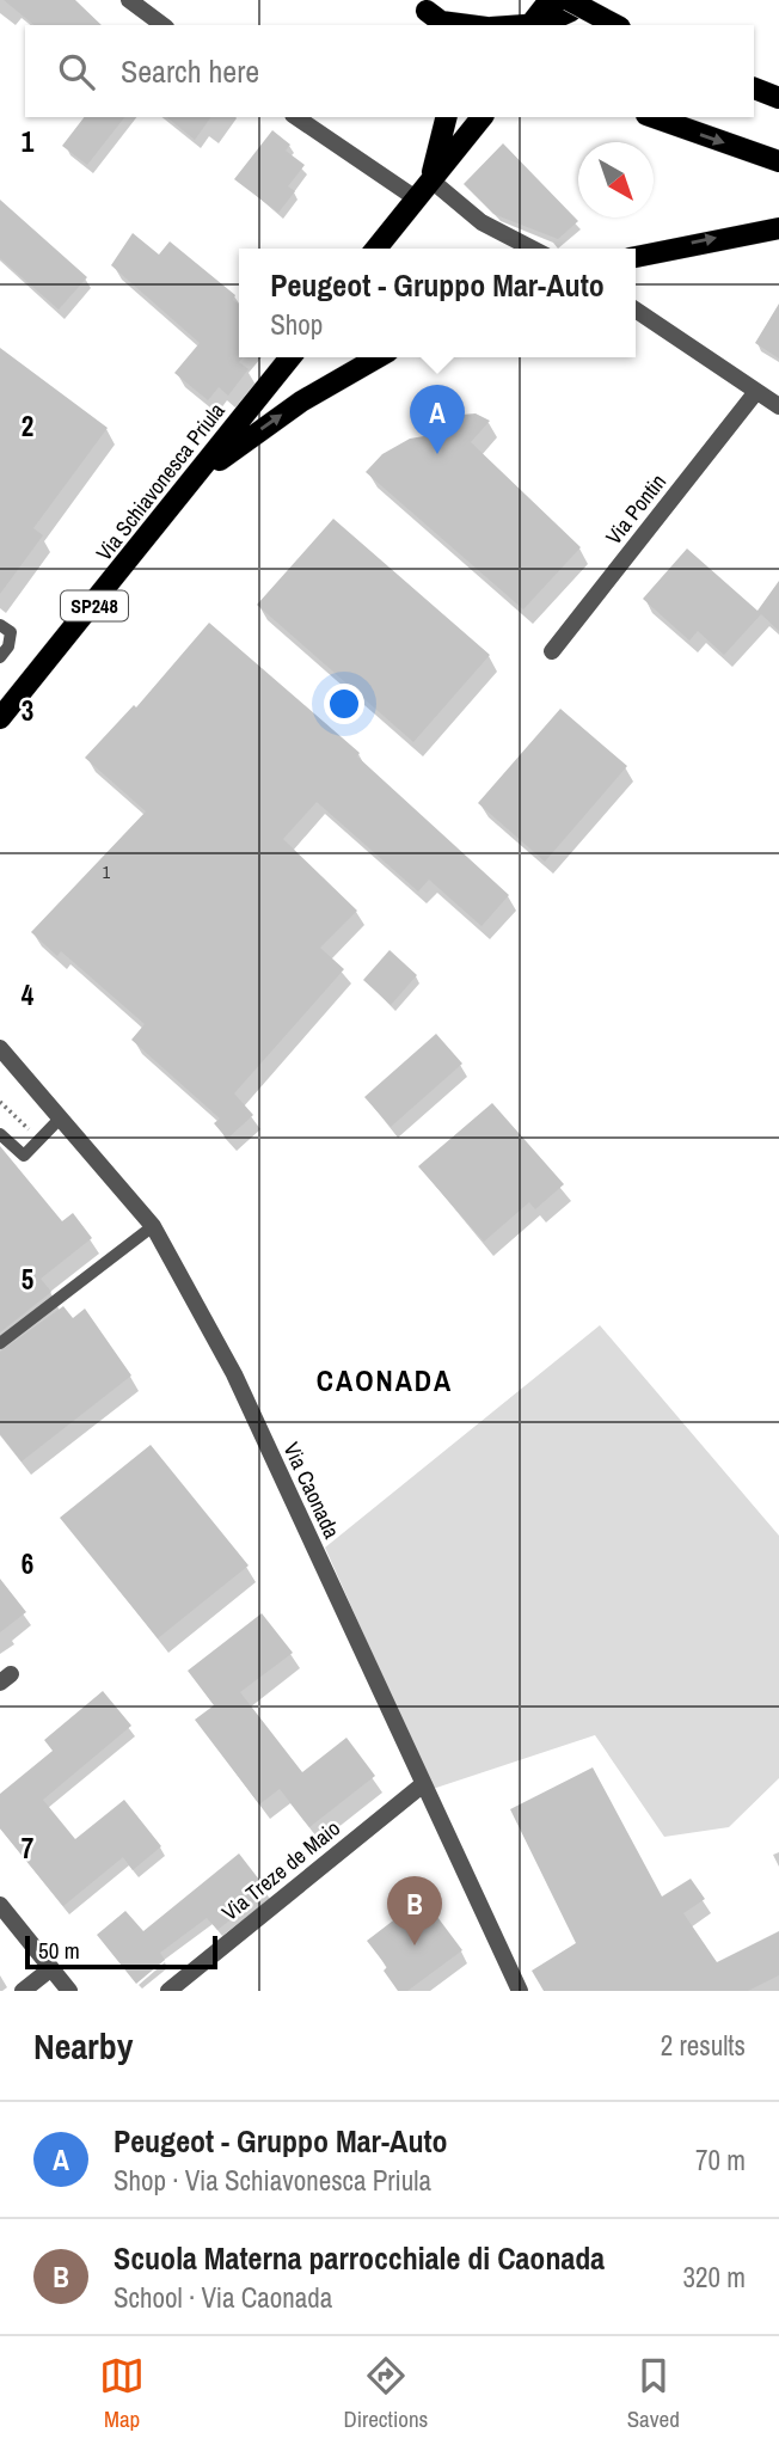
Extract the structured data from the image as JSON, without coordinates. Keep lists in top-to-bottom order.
{
  "streets": {
    "main road": ["Via Schiavonesca Priula", "SP248"],
    "street": ["Via Pontin", "Via Caonada", "Via Treze de Maio"]
  },
  "crossings": [
    ["Via Caonada", "Via Treze de Maio"]
  ],
  "districts": ["CAONADA"],
  "house_numbers": ["1"],
  "scale_bar": "50 m",
  "north": "bottom right",
  "page": {
    "search": "Search here",
    "popup": ["Peugeot - Gruppo Mar-Auto", "Shop"],
    "pins": ["A", "B"],
    "scale": "50 m",
    "heading": ["Nearby", "2 results"],
    "list": [
      {
        "mark": "A",
        "name": "Peugeot - Gruppo Mar-Auto",
        "note": "Shop · Via Schiavonesca Priula",
        "value": "70 m"
      },
      {
        "mark": "B",
        "name": "Scuola Materna parrocchiale di Caonada",
        "note": "School · Via Caonada",
        "value": "320 m"
      }
    ],
    "nav": ["Map", "Directions", "Saved"]
  },
  "grid": {
    "rows": [
      "1",
      "2",
      "3",
      "4",
      "5",
      "6",
      "7"
    ]
  }
}
